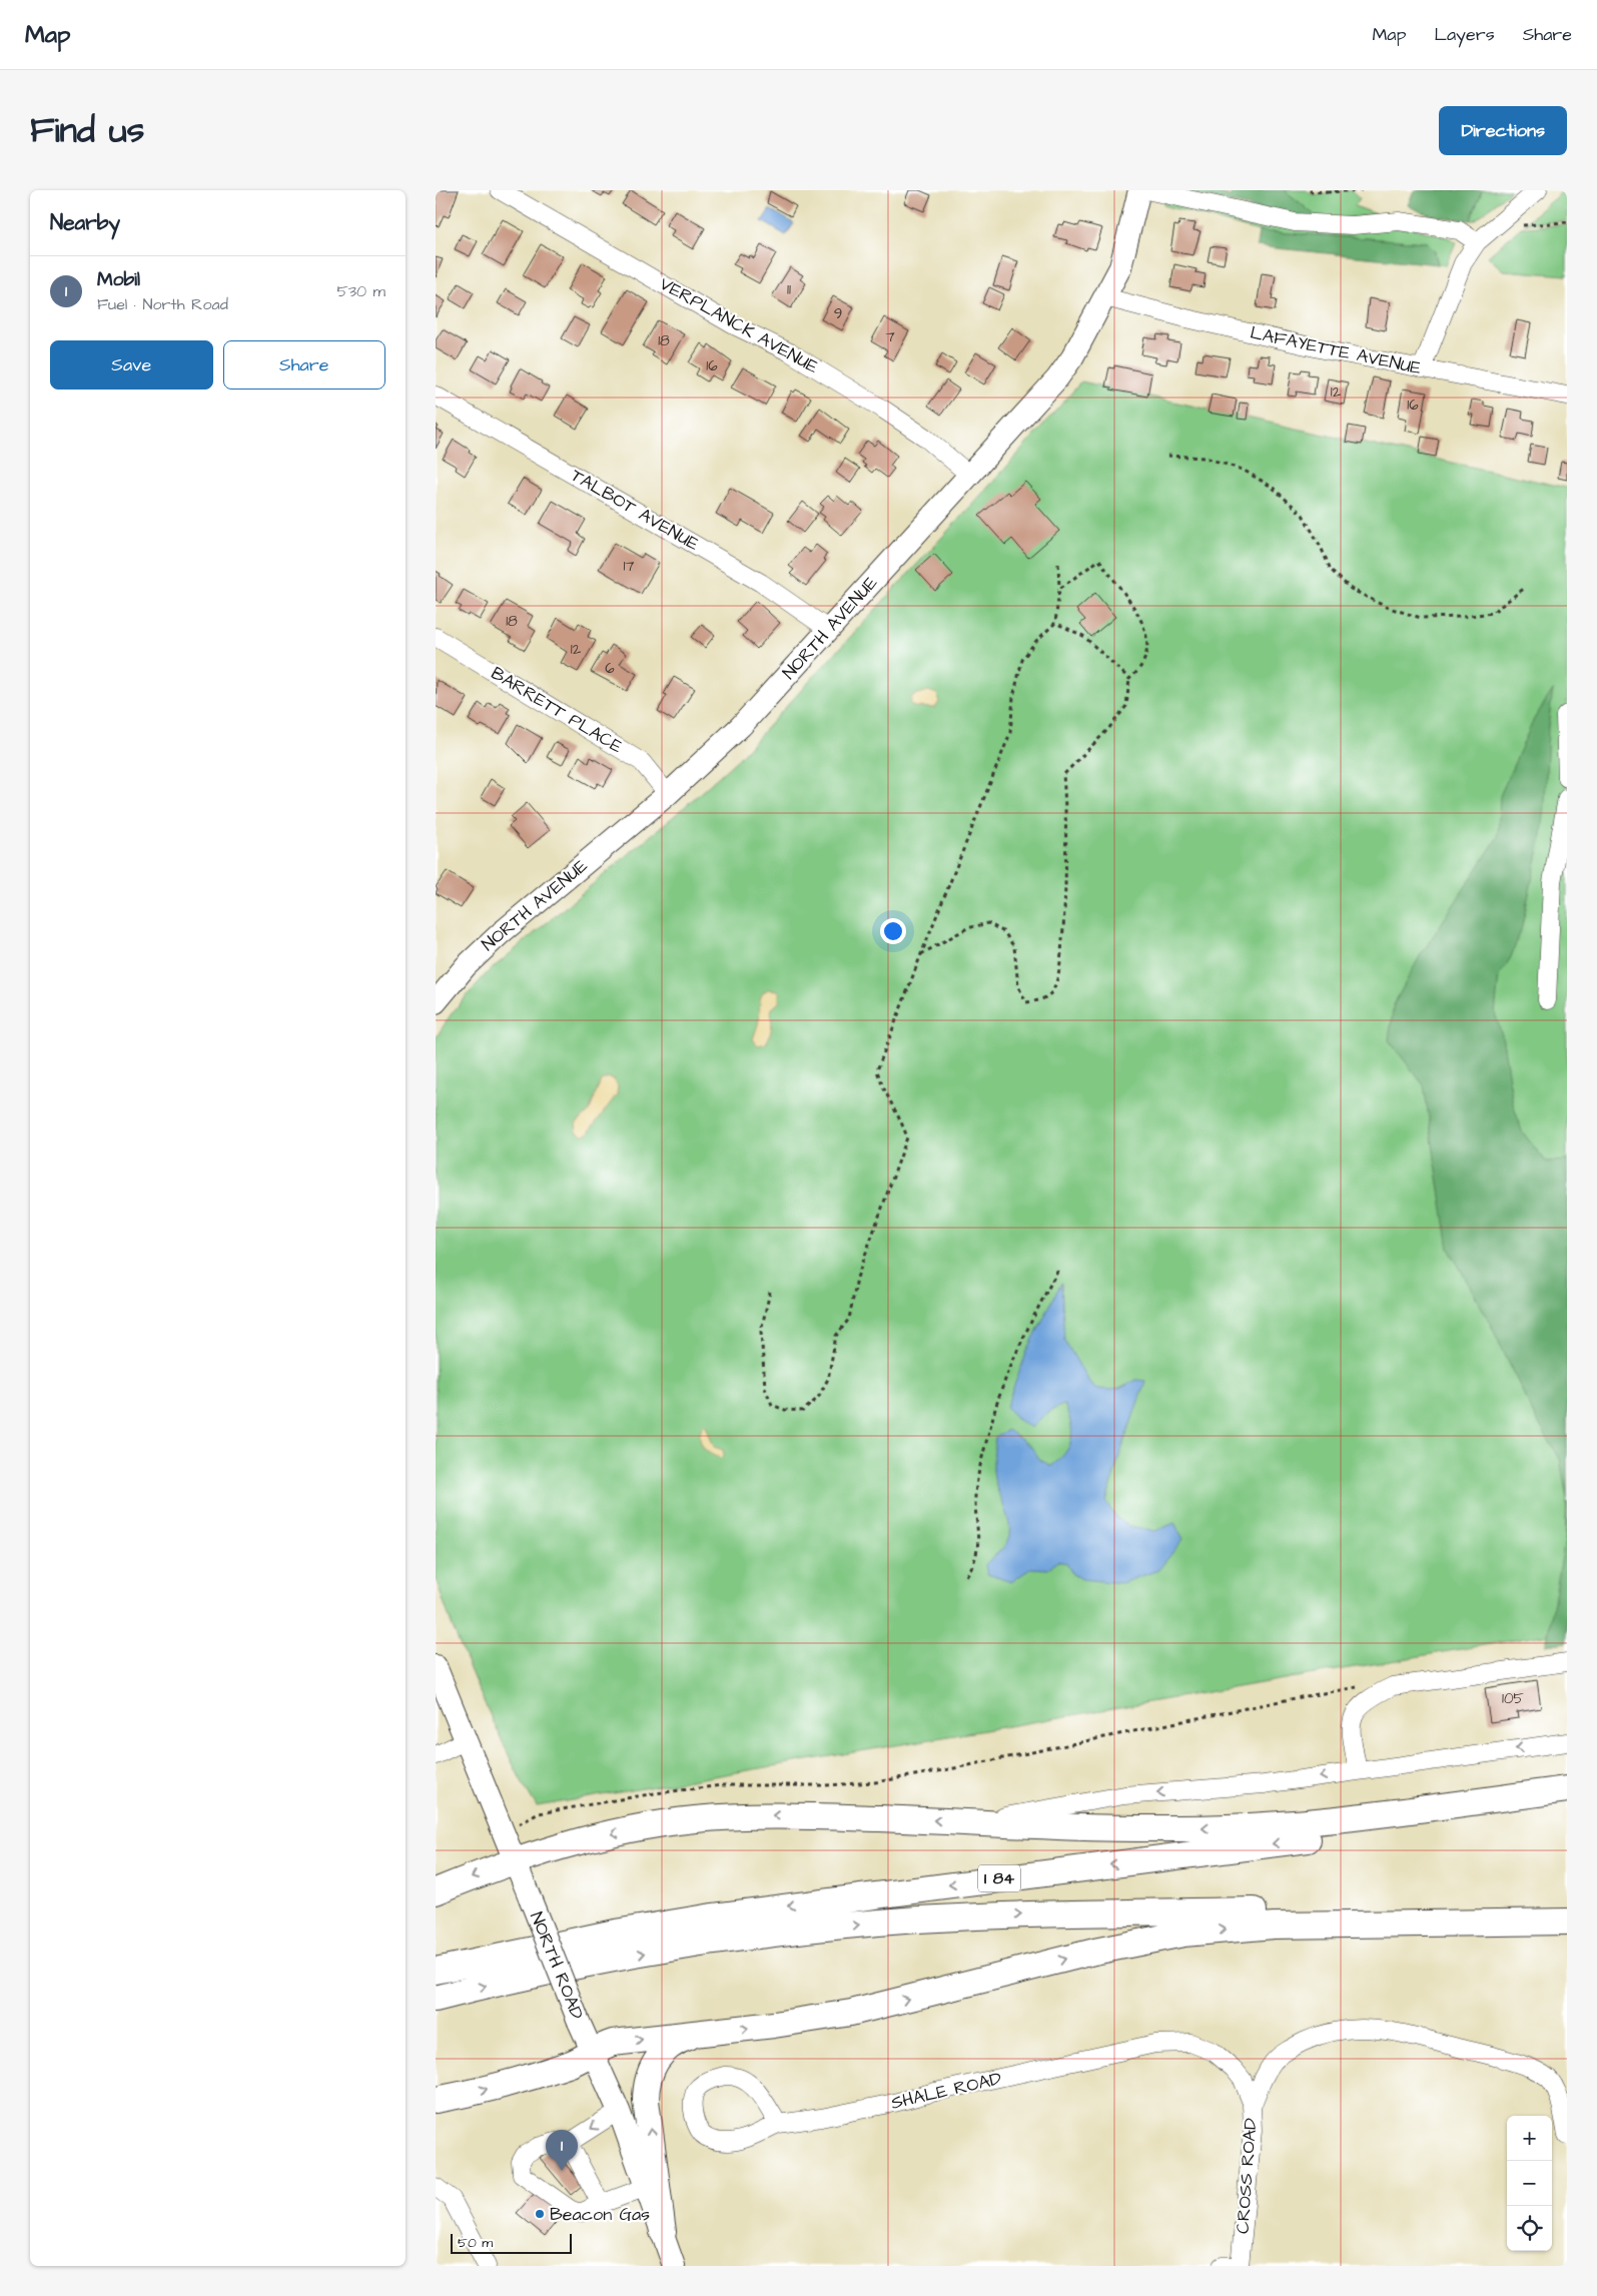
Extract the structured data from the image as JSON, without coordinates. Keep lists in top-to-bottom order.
{
  "streets": {
    "highway": ["I 84"],
    "main road": ["NORTH AVENUE", "NORTH ROAD"],
    "street": [
      "VERPLANCK AVENUE",
      "LAFAYETTE AVENUE",
      "TALBOT AVENUE",
      "BARRETT PLACE",
      "SHALE ROAD",
      "CROSS ROAD"
    ]
  },
  "crossings": [
    ["VERPLANCK AVENUE", "NORTH AVENUE"],
    ["LAFAYETTE AVENUE", "NORTH AVENUE"],
    ["TALBOT AVENUE", "NORTH AVENUE"],
    ["NORTH AVENUE", "BARRETT PLACE"],
    ["SHALE ROAD", "CROSS ROAD"]
  ],
  "places": ["Beacon Gas"],
  "house_numbers": [
    "11",
    "9",
    "7",
    "18",
    "16",
    "12",
    "16",
    "17",
    "18",
    "12",
    "6",
    "105"
  ],
  "scale_bar": "50 m",
  "page": {
    "header": "Map",
    "nav": ["Map", "Layers", "Share"],
    "title": "Find us",
    "buttons": [
      "Directions",
      ["Save", "Share"]
    ],
    "heading": "Nearby",
    "list": [
      {
        "mark": "1",
        "name": "Mobil",
        "note": "Fuel · North Road",
        "value": "530 m"
      }
    ],
    "map_buttons": ["+", "−"],
    "pins": "1",
    "scale": "50 m"
  }
}
